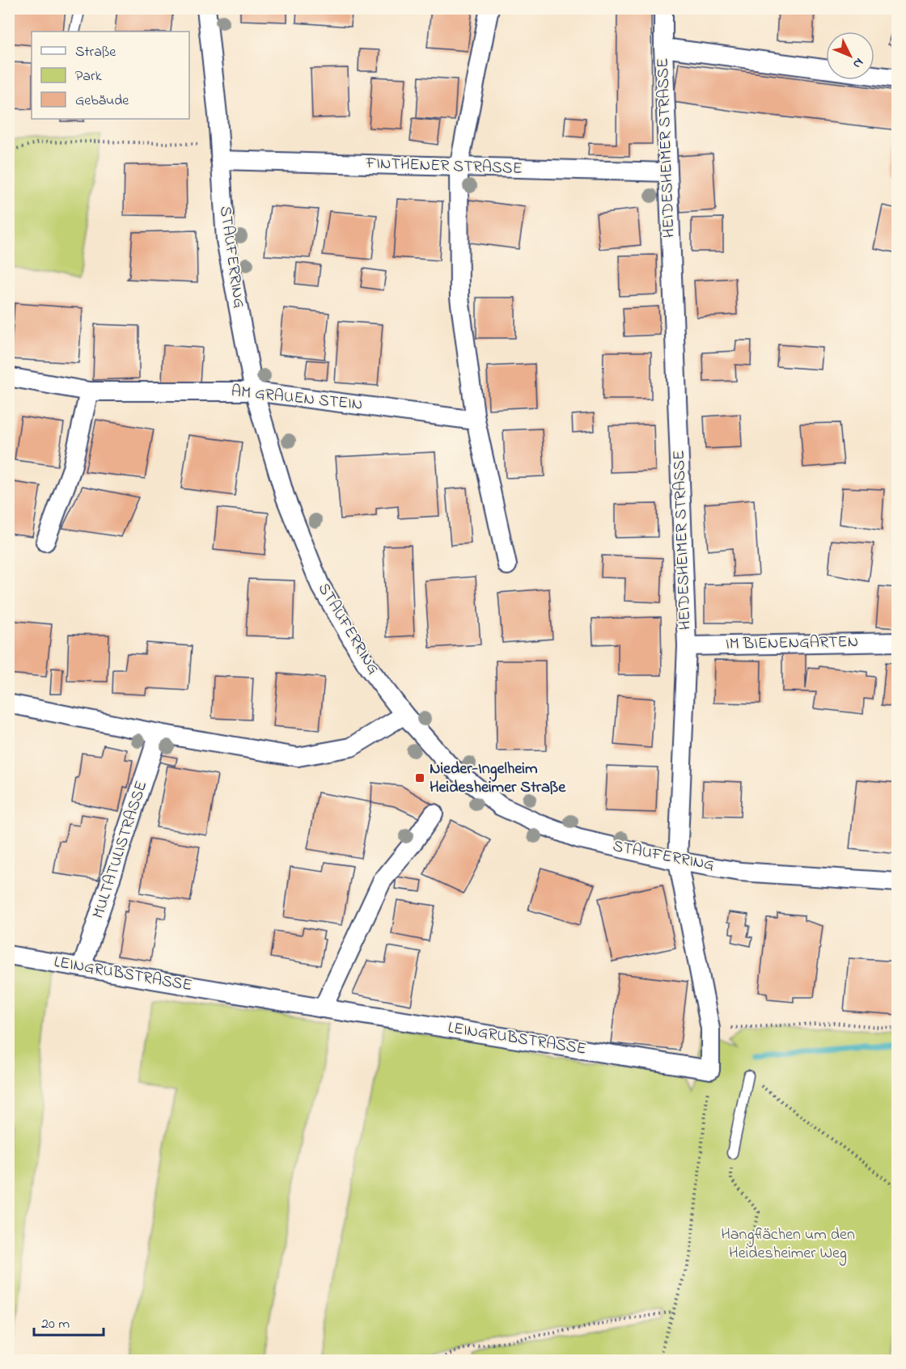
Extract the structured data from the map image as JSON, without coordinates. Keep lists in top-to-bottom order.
{
  "streets": {
    "street": [
      "HEIDESHEIMER STRASSE",
      "FINTHENER STRASSE",
      "STAUFERRING",
      "AM GRAUEN STEIN",
      "IM BIENENGARTEN",
      "MULTATULISTRASSE",
      "LEINGRUBSTRASSE"
    ]
  },
  "crossings": [
    ["HEIDESHEIMER STRASSE", "FINTHENER STRASSE"],
    ["HEIDESHEIMER STRASSE", "STAUFERRING"],
    ["HEIDESHEIMER STRASSE", "IM BIENENGARTEN"],
    ["HEIDESHEIMER STRASSE", "LEINGRUBSTRASSE"],
    ["FINTHENER STRASSE", "STAUFERRING"],
    ["STAUFERRING", "AM GRAUEN STEIN"],
    ["MULTATULISTRASSE", "LEINGRUBSTRASSE"]
  ],
  "parks": ["Hangflächen um den Heidesheimer Weg"],
  "places": {
    "transit": ["Nieder-Ingelheim Heidesheimer Straße"]
  },
  "legend": ["Straße", "Park", "Gebäude"],
  "scale_bar": "20 m",
  "north": "bottom right"
}
